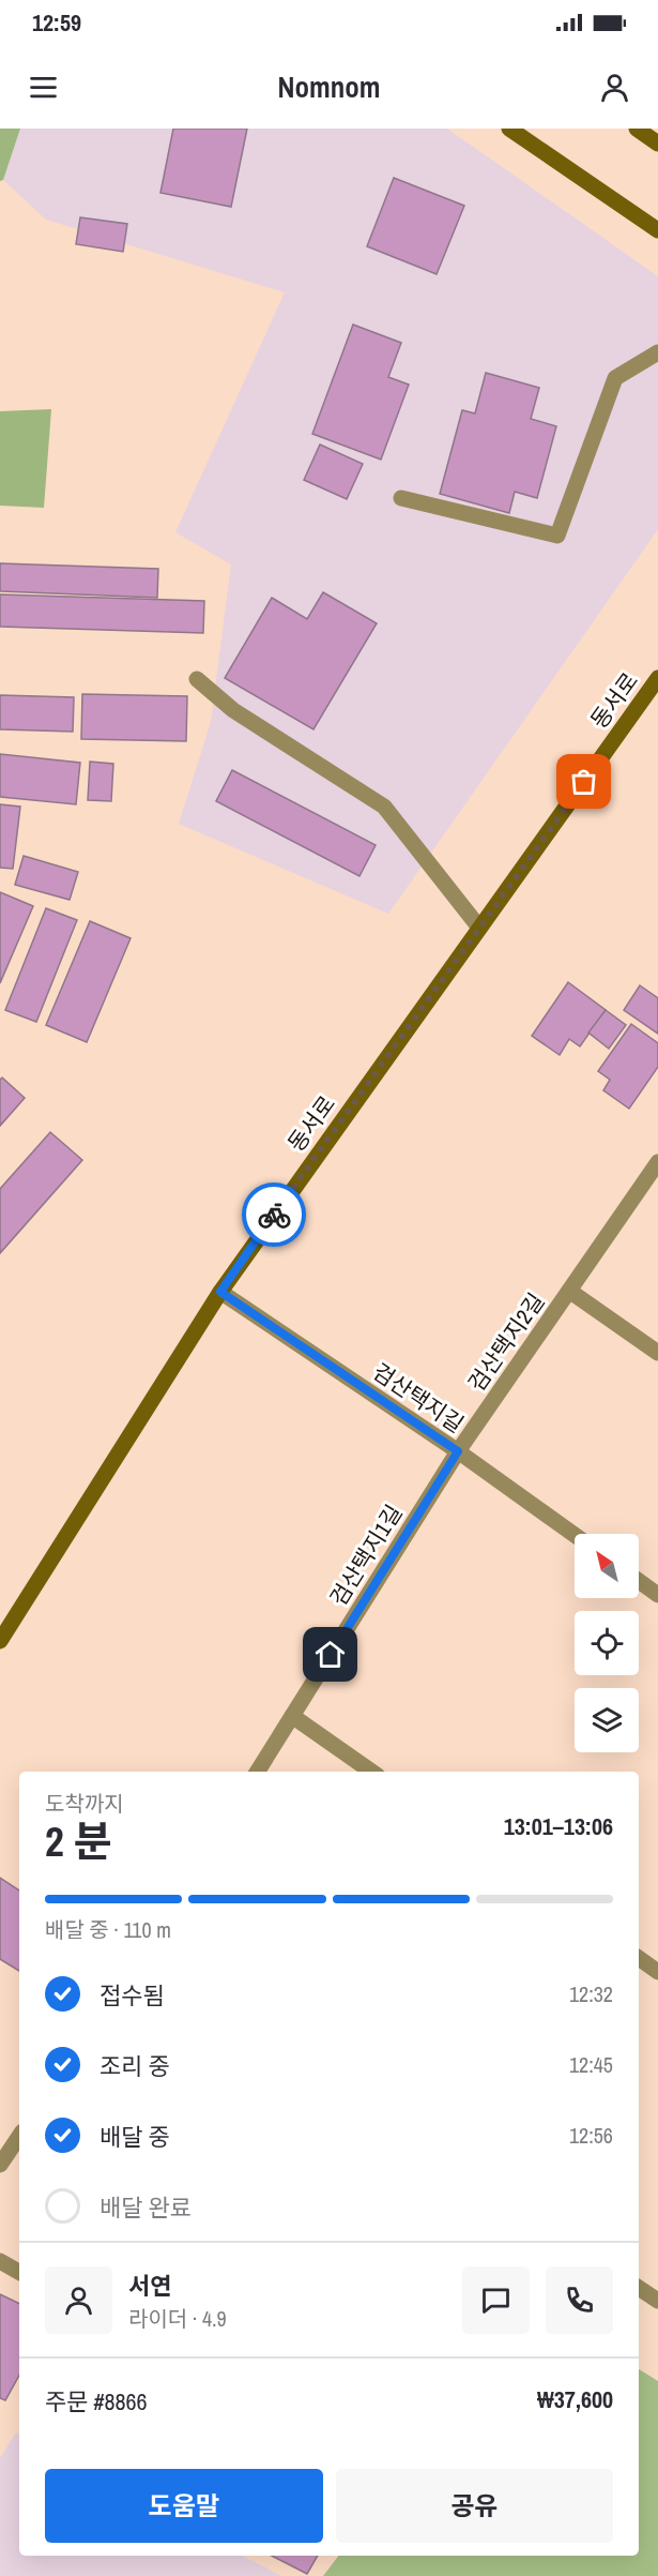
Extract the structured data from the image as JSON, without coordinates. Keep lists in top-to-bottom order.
{
  "streets": {
    "main road": ["동서로"],
    "street": ["검산택지2길", "검산택지길", "검산택지1길"]
  },
  "crossings": [
    ["동서로", "검산택지길"],
    ["검산택지2길", "검산택지길"],
    ["검산택지2길", "검산택지1길"],
    ["검산택지길", "검산택지1길"]
  ],
  "north": "top left",
  "page": {
    "status": "12:59",
    "header": "Nomnom",
    "heading": ["2 분", "도착까지", "13:01–13:06"],
    "panel": [
      "서연",
      "라이더 · 4.9",
      "주문 #8866",
      "₩37,600"
    ],
    "bar": "배달 중 · 110 m",
    "list": [
      ["접수됨", "12:32"],
      ["조리 중", "12:45"],
      ["배달 중", "12:56"],
      "배달 완료"
    ],
    "buttons": ["도움말", "공유"]
  }
}
